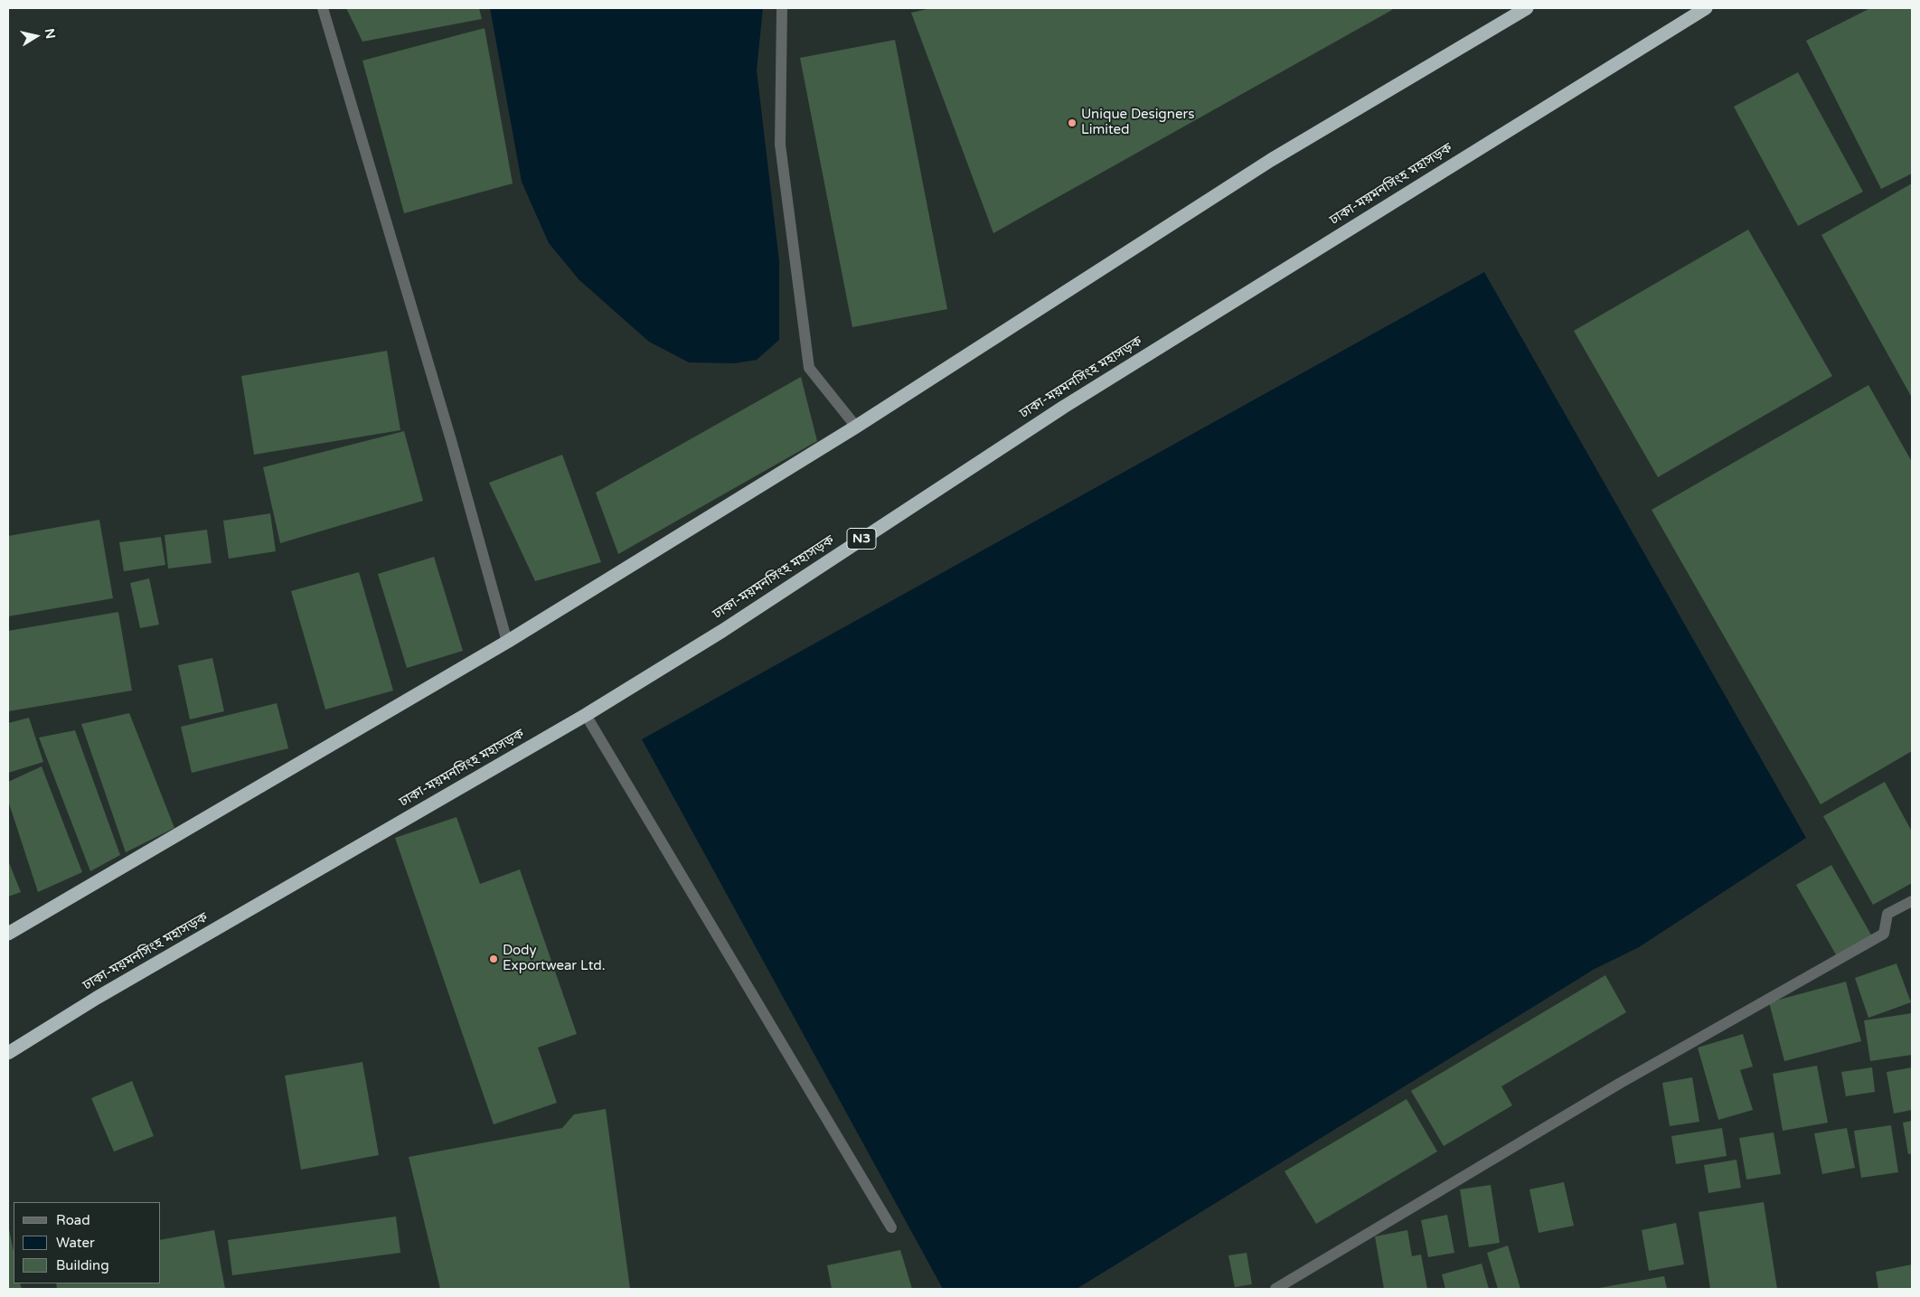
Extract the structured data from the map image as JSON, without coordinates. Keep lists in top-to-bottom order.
{
  "streets": {
    "highway": ["ঢাকা-ময়মনসিংহ মহাসড়ক", "N3"]
  },
  "places": ["Unique Designers Limited", "Dody Exportwear Ltd."],
  "legend": ["Road", "Water", "Building"],
  "north": "right"
}
